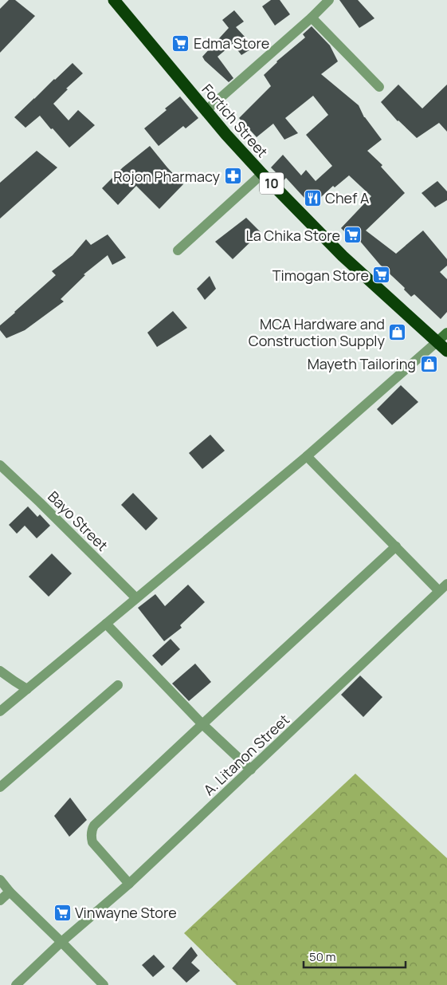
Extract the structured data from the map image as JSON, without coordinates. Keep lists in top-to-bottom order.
{
  "streets": {
    "highway": ["Fortich Street", "10"],
    "street": ["Bayo Street", "A. Litanon Street"]
  },
  "places": {
    "supermarket": [
      "Edma Store",
      "La Chika Store",
      "Timogan Store",
      "Vinwayne Store"
    ],
    "pharmacy": ["Rojon Pharmacy"],
    "restaurant": ["Chef A"],
    "shop": ["MCA Hardware and Construction Supply", "Mayeth Tailoring"]
  },
  "scale_bar": "50 m"
}
